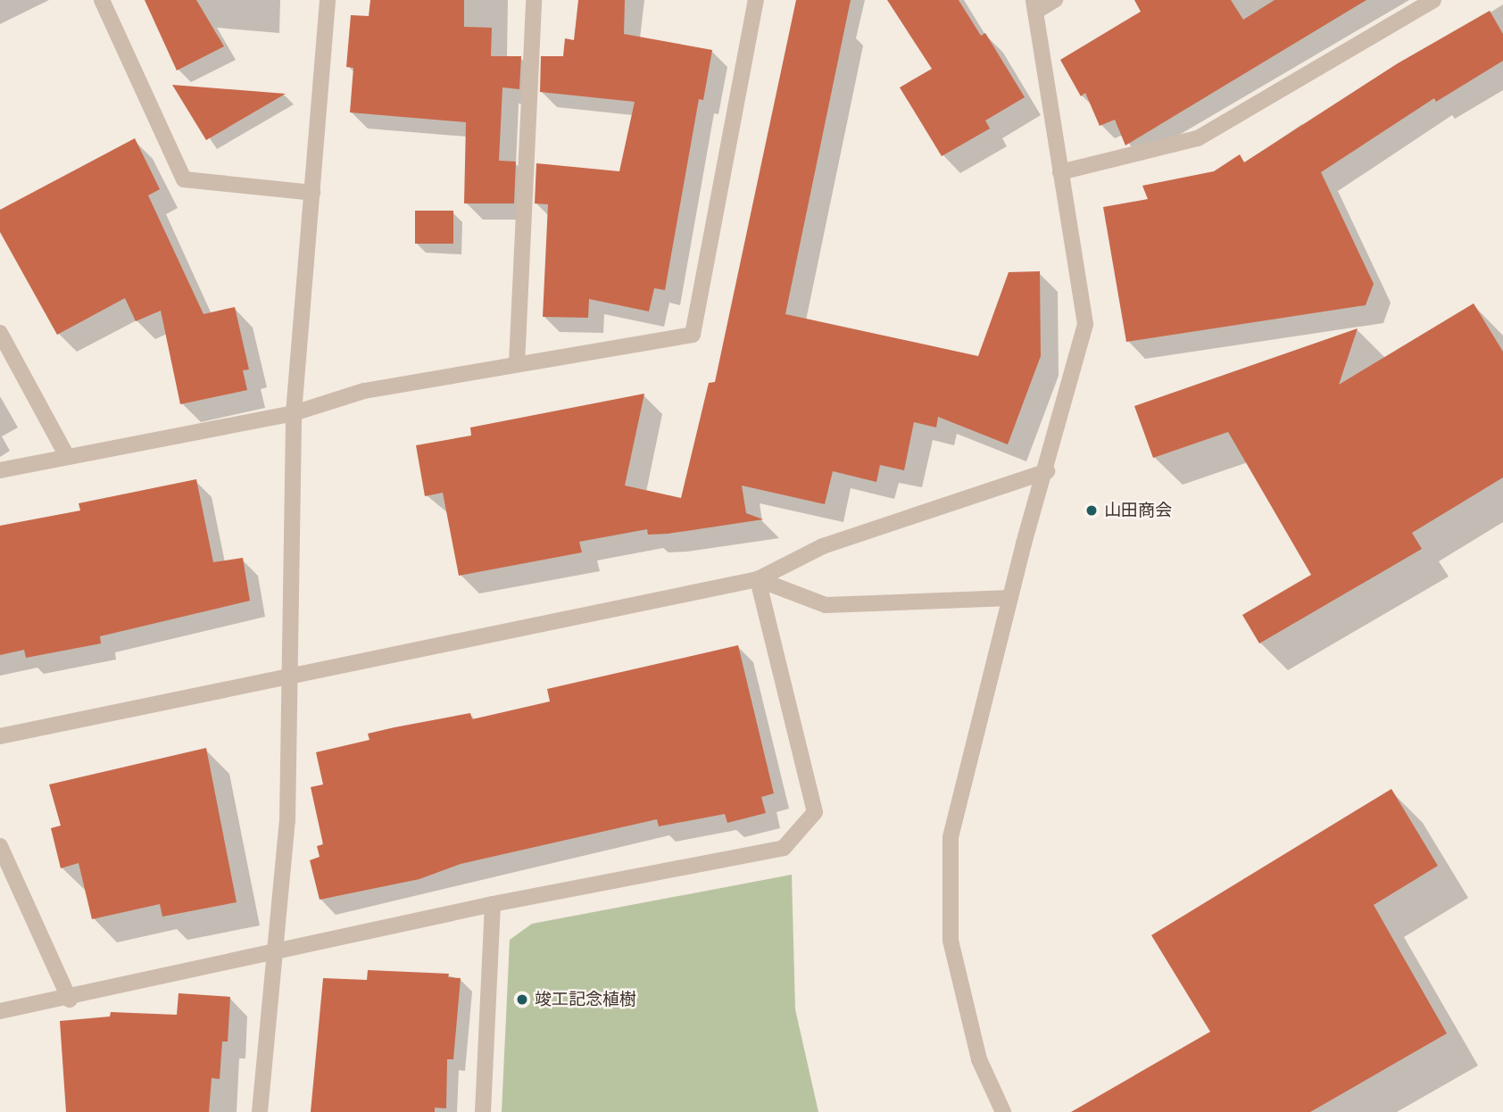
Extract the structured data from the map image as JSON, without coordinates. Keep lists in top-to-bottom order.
{
  "places": ["山田商会", "竣工記念植樹"]
}
